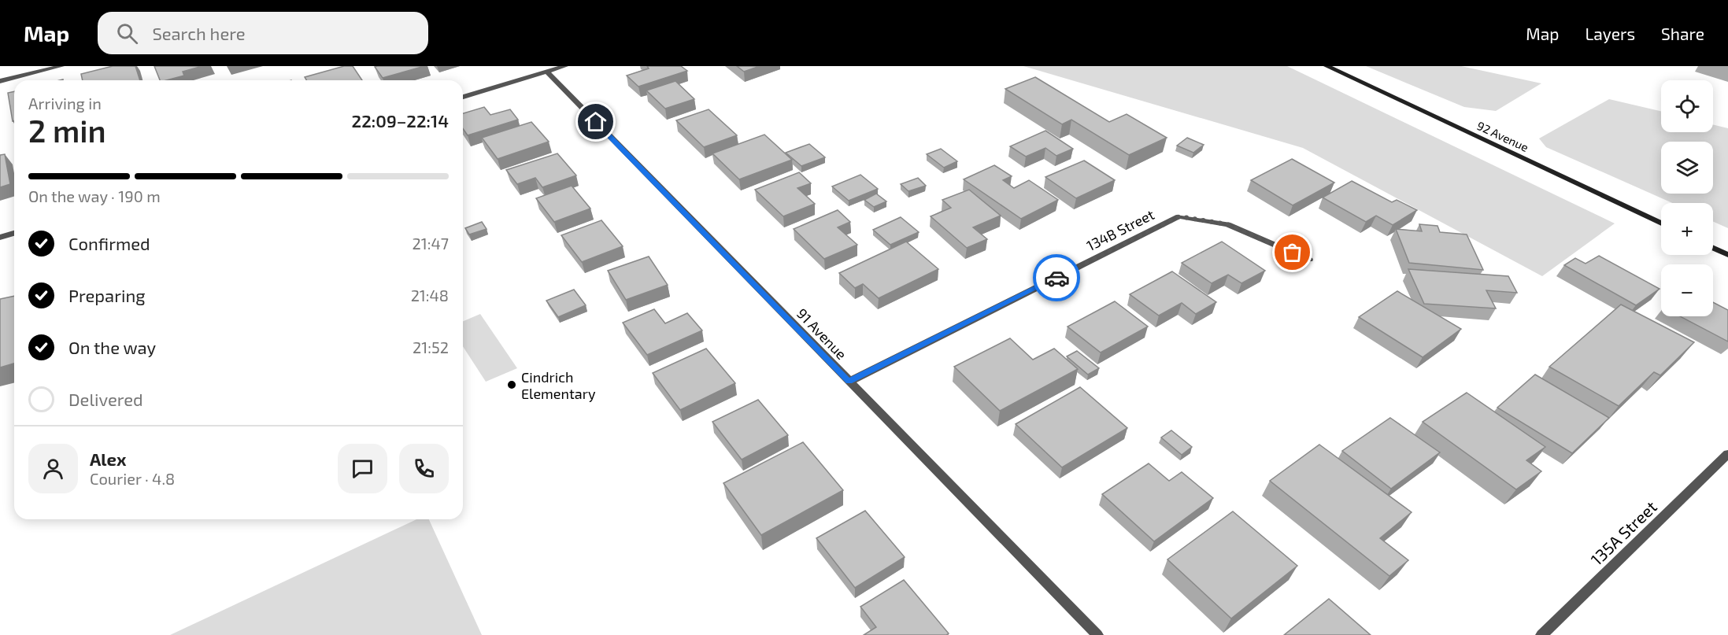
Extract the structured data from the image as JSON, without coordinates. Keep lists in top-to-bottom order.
{
  "streets": {
    "main road": ["92 Avenue"],
    "street": ["134B Street", "91 Avenue", "135A Street"]
  },
  "crossings": [
    ["134B Street", "91 Avenue"]
  ],
  "places": ["Cindrich Elementary"],
  "page": {
    "header": "Map",
    "search": "Search here",
    "nav": ["Map", "Layers", "Share"],
    "map_buttons": ["+", "−"],
    "heading": ["2 min", "Arriving in", "22:09–22:14"],
    "panel": ["Alex", "Courier · 4.8"],
    "bar": "On the way · 190 m",
    "list": [
      ["Confirmed", "21:47"],
      ["Preparing", "21:48"],
      ["On the way", "21:52"],
      "Delivered"
    ]
  }
}
